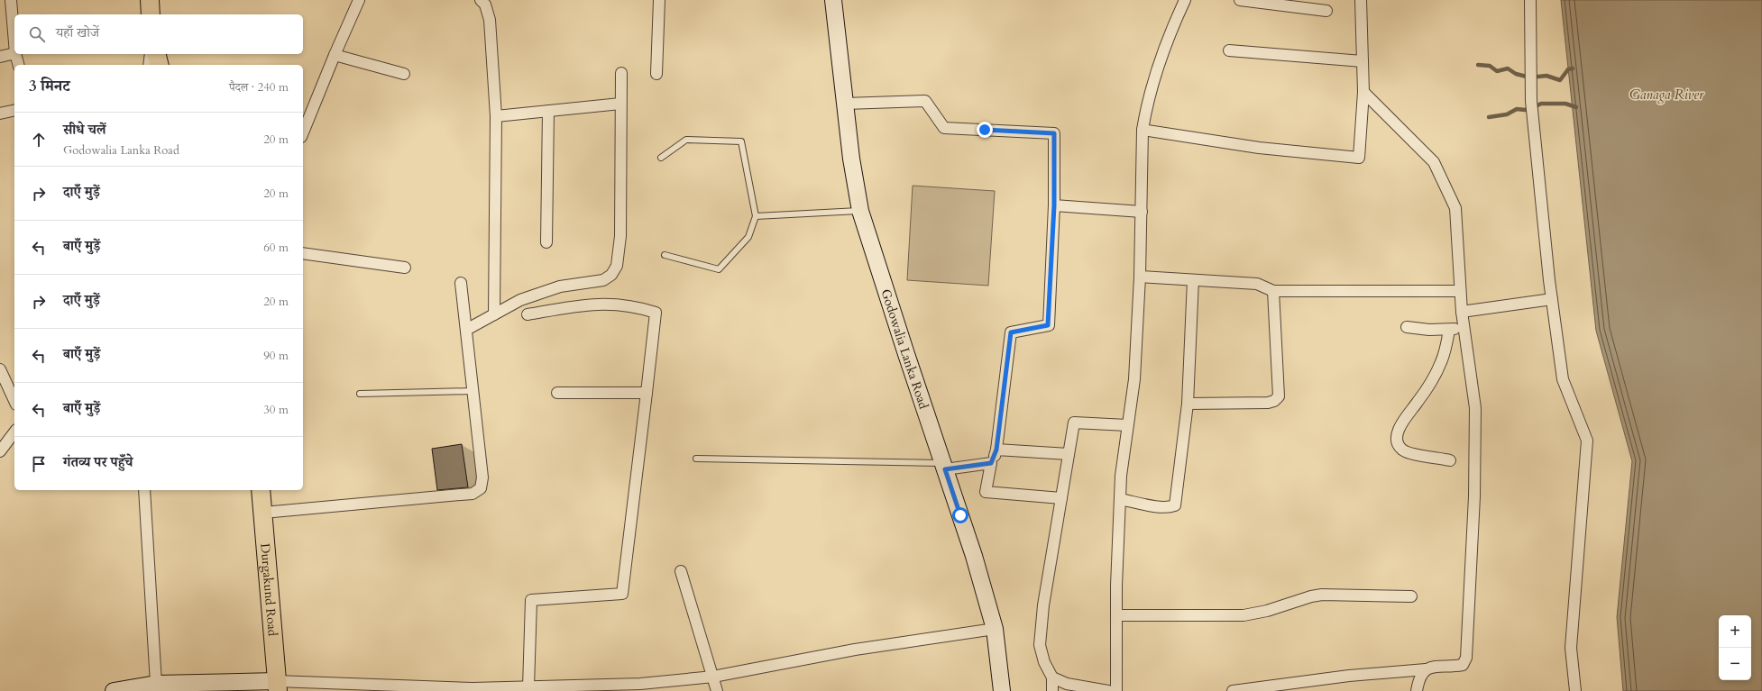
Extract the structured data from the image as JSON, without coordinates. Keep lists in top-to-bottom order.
{
  "streets": {
    "main road": ["Durgakund Road"],
    "street": ["Godowalia Lanka Road"]
  },
  "water": ["Ganaga River"],
  "page": {
    "search": "यहाँ खोजें",
    "heading": ["3 मिनट", "पैदल · 240 m"],
    "list": [
      ["सीधे चलें", "Godowalia Lanka Road", "20 m"],
      ["दाएँ मुड़ें", "20 m"],
      ["बाएँ मुड़ें", "60 m"],
      ["दाएँ मुड़ें", "20 m"],
      ["बाएँ मुड़ें", "90 m"],
      ["बाएँ मुड़ें", "30 m"],
      "गंतव्य पर पहुँचे"
    ],
    "map_buttons": ["+", "−"]
  }
}
